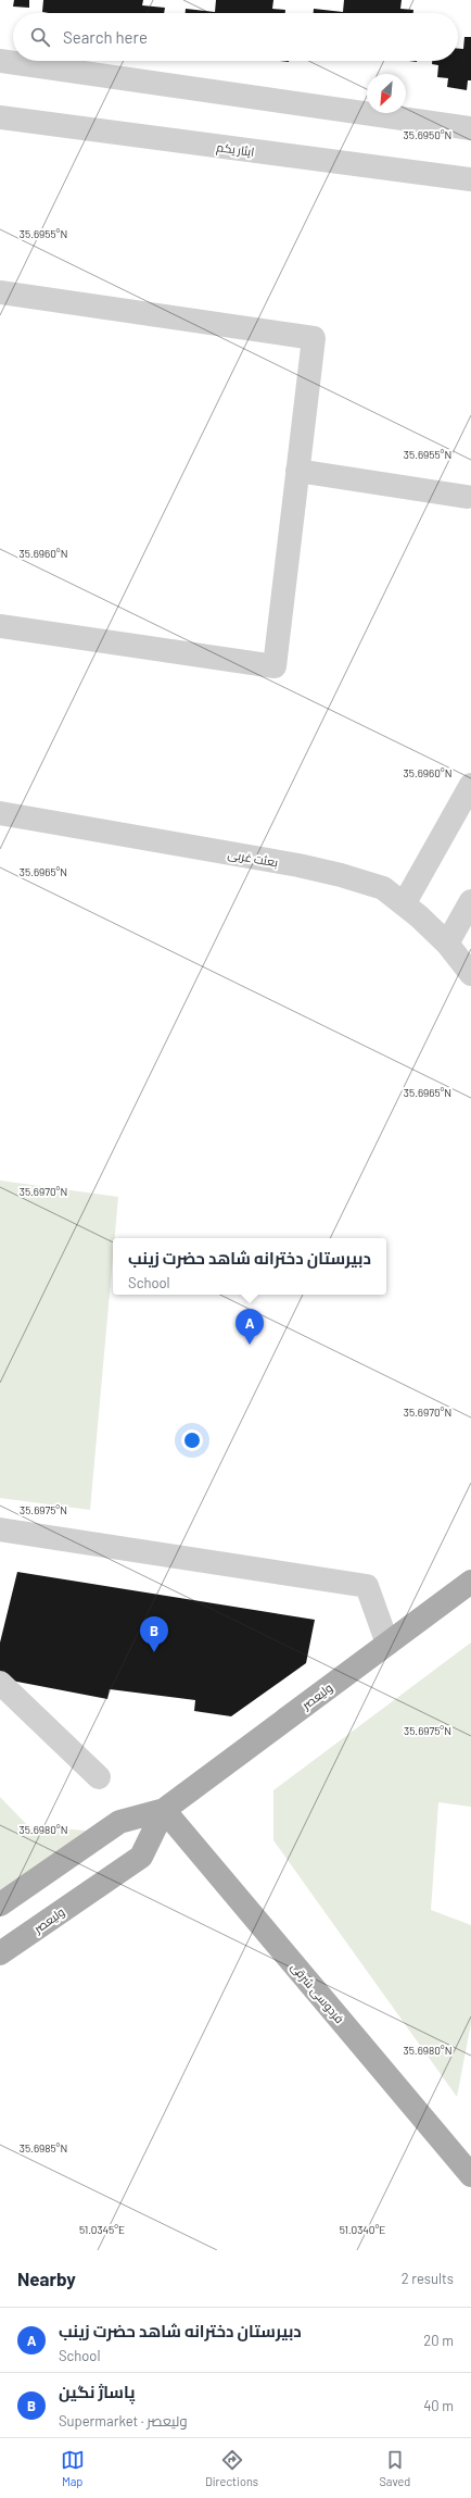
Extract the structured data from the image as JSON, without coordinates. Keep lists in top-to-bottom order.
{
  "streets": {
    "main road": ["ولیعصر", "فردوسی شرقی"],
    "street": ["ایثار یکم", "بعثت غربی"]
  },
  "crossings": [
    ["ولیعصر", "فردوسی شرقی"]
  ],
  "north": "bottom left",
  "page": {
    "search": "Search here",
    "popup": ["دبیرستان دخترانه شاهد حضرت زینب", "School"],
    "pins": ["A", "B"],
    "heading": ["Nearby", "2 results"],
    "list": [
      {
        "mark": "A",
        "name": "دبیرستان دخترانه شاهد حضرت زینب",
        "note": "School",
        "value": "20 m"
      },
      {
        "mark": "B",
        "name": "پاساژ نگین",
        "note": "Supermarket · ولیعصر",
        "value": "40 m"
      }
    ],
    "nav": ["Map", "Directions", "Saved"]
  },
  "coordinates": [
    "35.6950°N",
    "35.6955°N",
    "35.6960°N",
    "35.6965°N",
    "35.6970°N",
    "35.6975°N",
    "35.6980°N",
    "35.6985°N",
    "51.0345°E",
    "51.0340°E"
  ]
}
